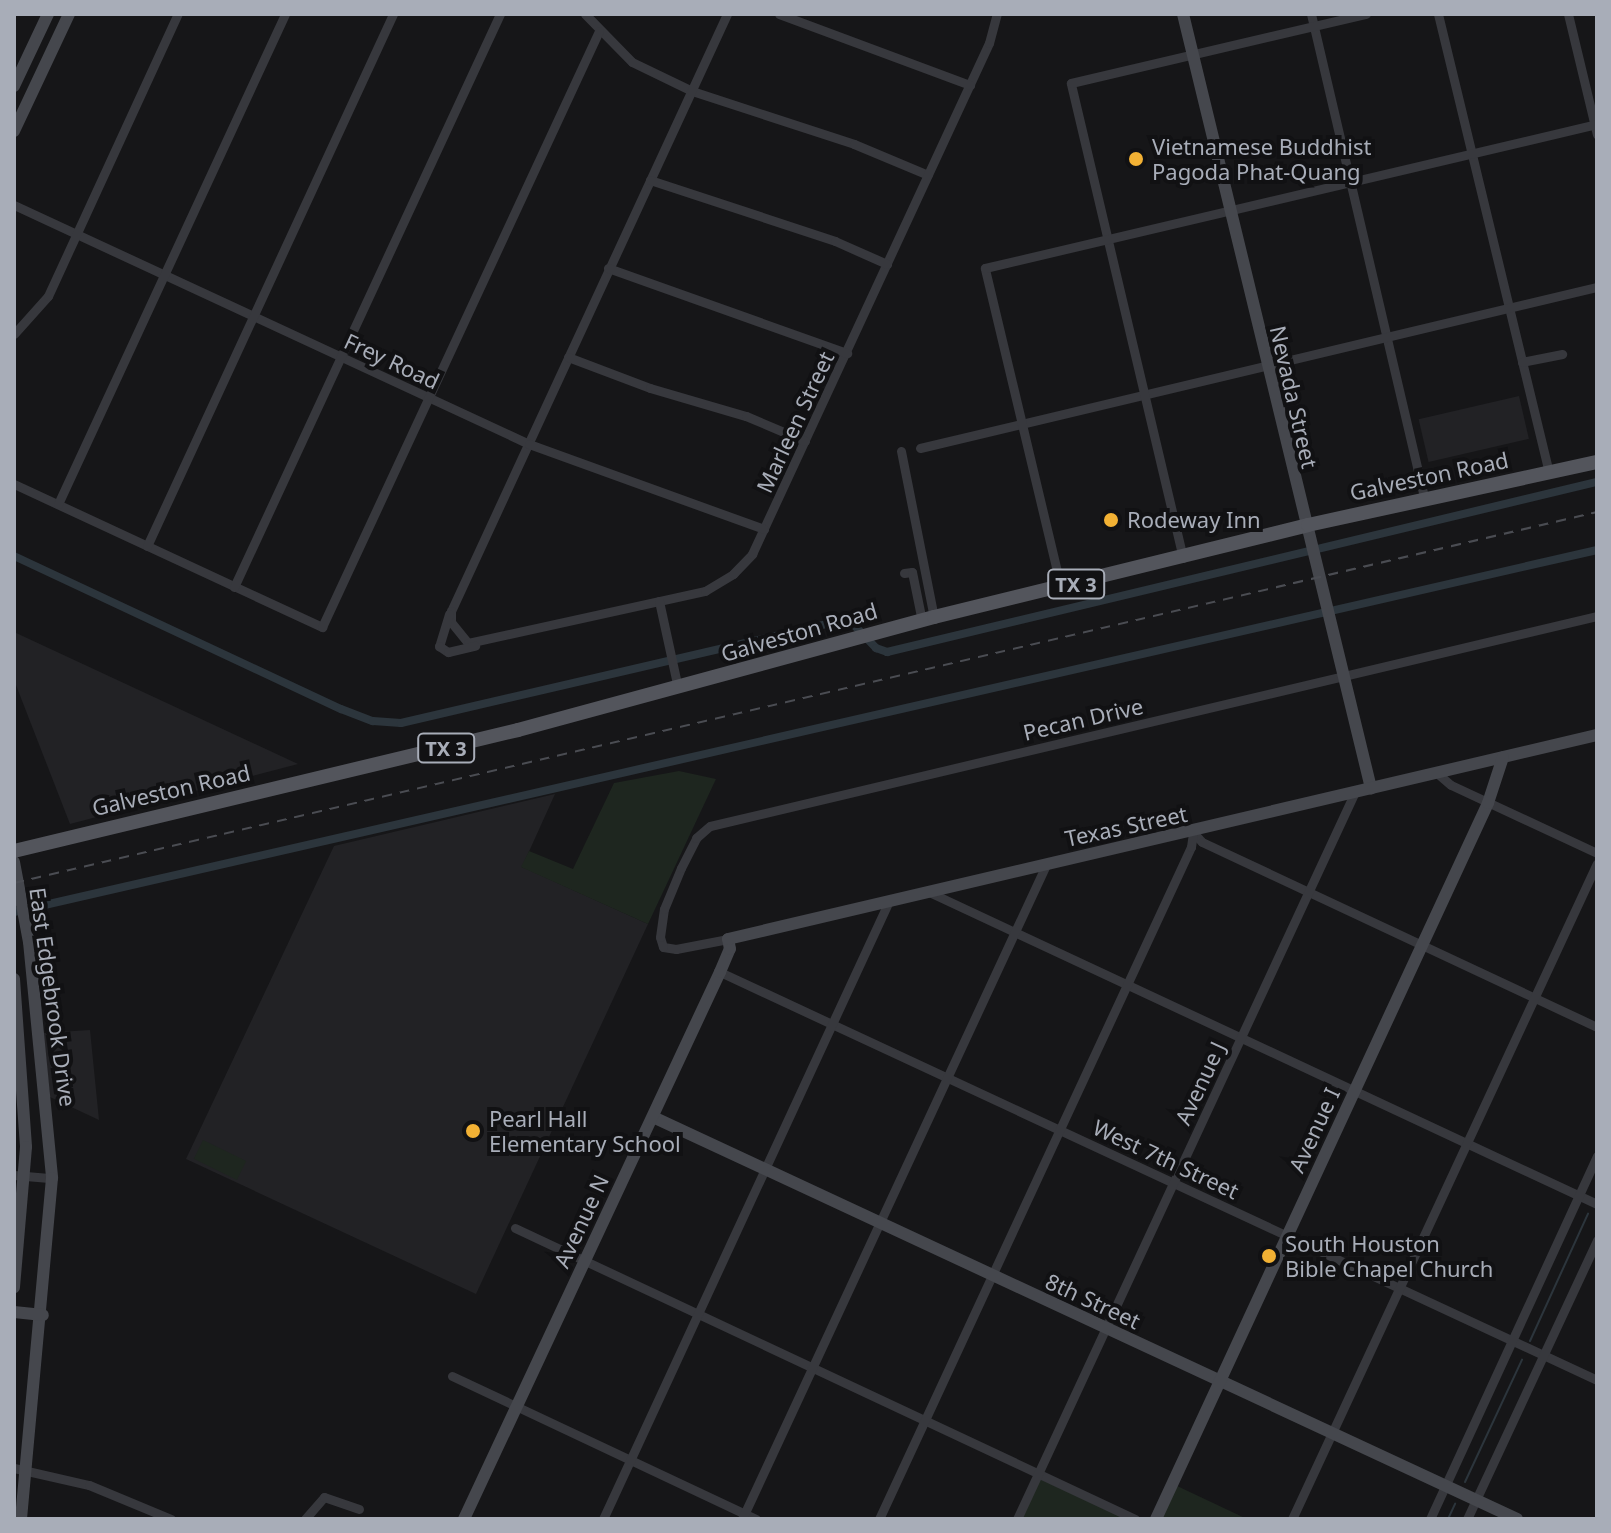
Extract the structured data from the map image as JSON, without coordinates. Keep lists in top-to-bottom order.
{
  "streets": {
    "main road": ["Galveston Road", "TX 3"],
    "street": [
      "Frey Road",
      "Nevada Street",
      "Marleen Street",
      "Pecan Drive",
      "Texas Street",
      "East Edgebrook Drive",
      "Avenue J",
      "Avenue I",
      "West 7th Street",
      "Avenue N",
      "8th Street"
    ]
  },
  "crossings": [
    ["Frey Road", "Marleen Street"],
    ["Nevada Street", "Galveston Road"],
    ["Nevada Street", "Pecan Drive"],
    ["Nevada Street", "Texas Street"],
    ["Pecan Drive", "Texas Street"],
    ["Texas Street", "Avenue J"],
    ["Texas Street", "Avenue I"],
    ["Texas Street", "Avenue N"],
    ["Avenue J", "West 7th Street"],
    ["Avenue J", "8th Street"],
    ["Avenue I", "West 7th Street"],
    ["Avenue I", "8th Street"],
    ["West 7th Street", "Avenue N"],
    ["Avenue N", "8th Street"]
  ],
  "places": [
    "Vietnamese Buddhist Pagoda Phat-Quang",
    "Rodeway Inn",
    "Pearl Hall Elementary School",
    "South Houston Bible Chapel Church"
  ]
}
